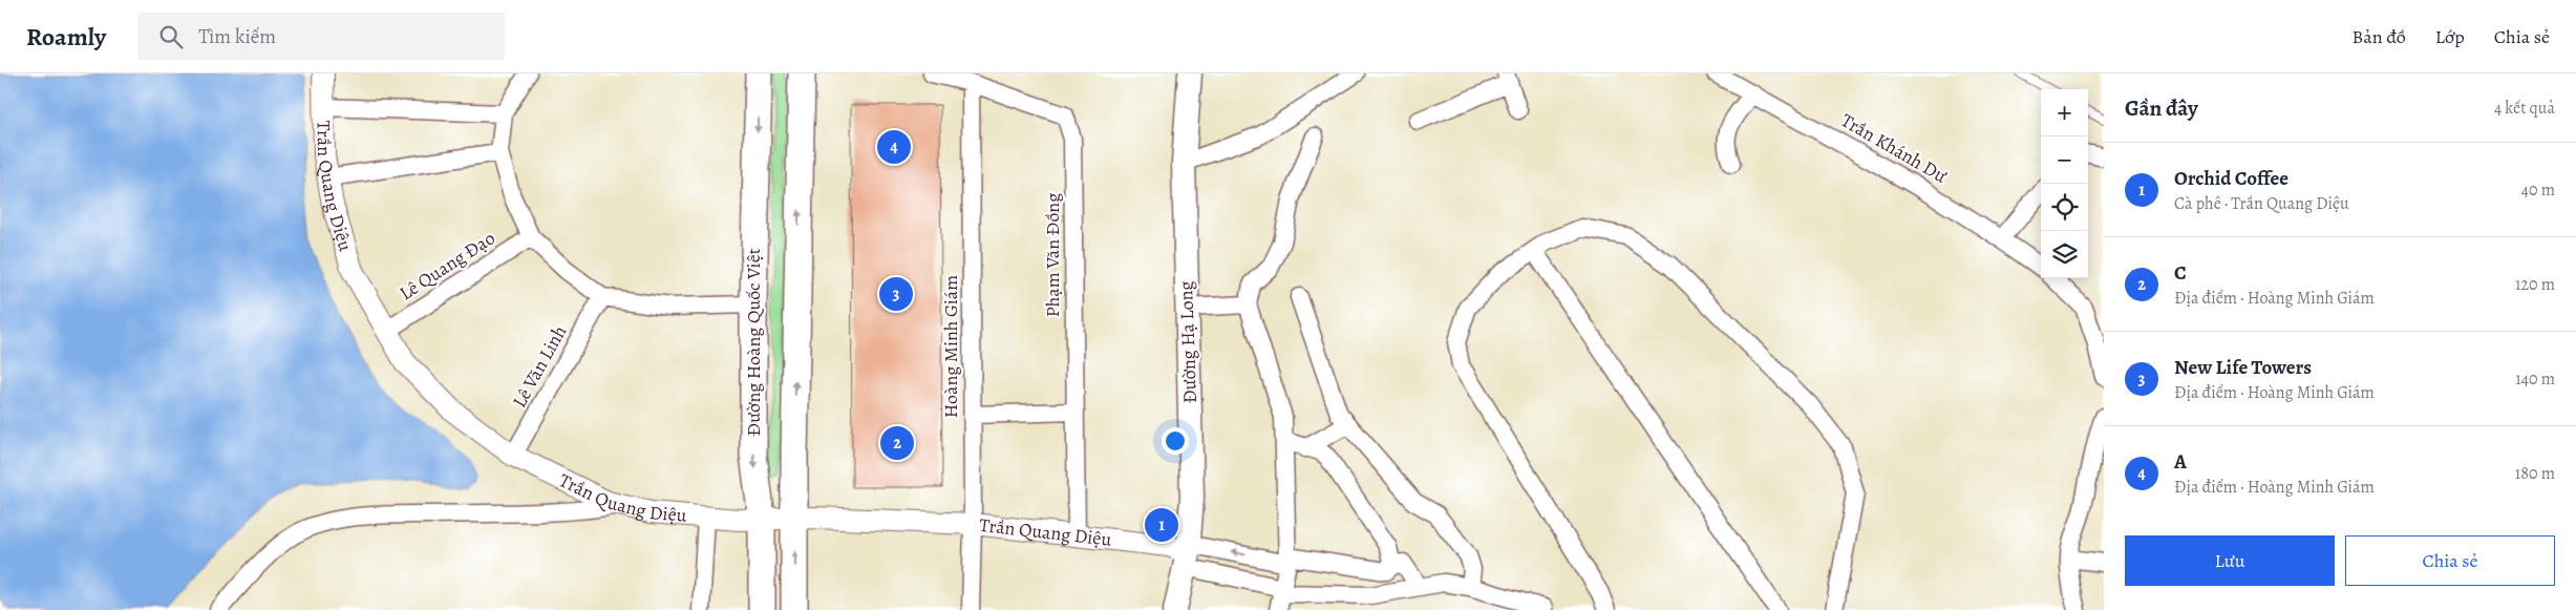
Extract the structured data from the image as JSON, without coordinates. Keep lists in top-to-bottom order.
{
  "streets": {
    "main road": ["Đường Hoàng Quốc Việt", "Đường Hạ Long"],
    "street": [
      "Trần Khánh Dư",
      "Trần Quang Diệu",
      "Phạm Văn Đồng",
      "Lê Quang Đạo",
      "Hoàng Minh Giám",
      "Lê Văn Linh"
    ]
  },
  "crossings": [
    ["Trần Quang Diệu", "Phạm Văn Đồng"],
    ["Trần Quang Diệu", "Lê Quang Đạo"],
    ["Trần Quang Diệu", "Đường Hoàng Quốc Việt"],
    ["Trần Quang Diệu", "Đường Hạ Long"],
    ["Trần Quang Diệu", "Hoàng Minh Giám"],
    ["Trần Quang Diệu", "Lê Văn Linh"],
    ["Phạm Văn Đồng", "Hoàng Minh Giám"]
  ],
  "page": {
    "header": "Roamly",
    "search": "Tìm kiếm",
    "nav": ["Bản đồ", "Lớp", "Chia sẻ"],
    "heading": ["Gần đây", "4 kết quả"],
    "map_buttons": ["+", "−"],
    "pins": [
      "4",
      "3",
      "2",
      "1"
    ],
    "list": [
      {
        "mark": "1",
        "name": "Orchid Coffee",
        "note": "Cà phê · Trần Quang Diệu",
        "value": "40 m"
      },
      {
        "mark": "2",
        "name": "C",
        "note": "Địa điểm · Hoàng Minh Giám",
        "value": "120 m"
      },
      {
        "mark": "3",
        "name": "New Life Towers",
        "note": "Địa điểm · Hoàng Minh Giám",
        "value": "140 m"
      },
      {
        "mark": "4",
        "name": "A",
        "note": "Địa điểm · Hoàng Minh Giám",
        "value": "180 m"
      }
    ],
    "buttons": ["Lưu", "Chia sẻ"]
  }
}
